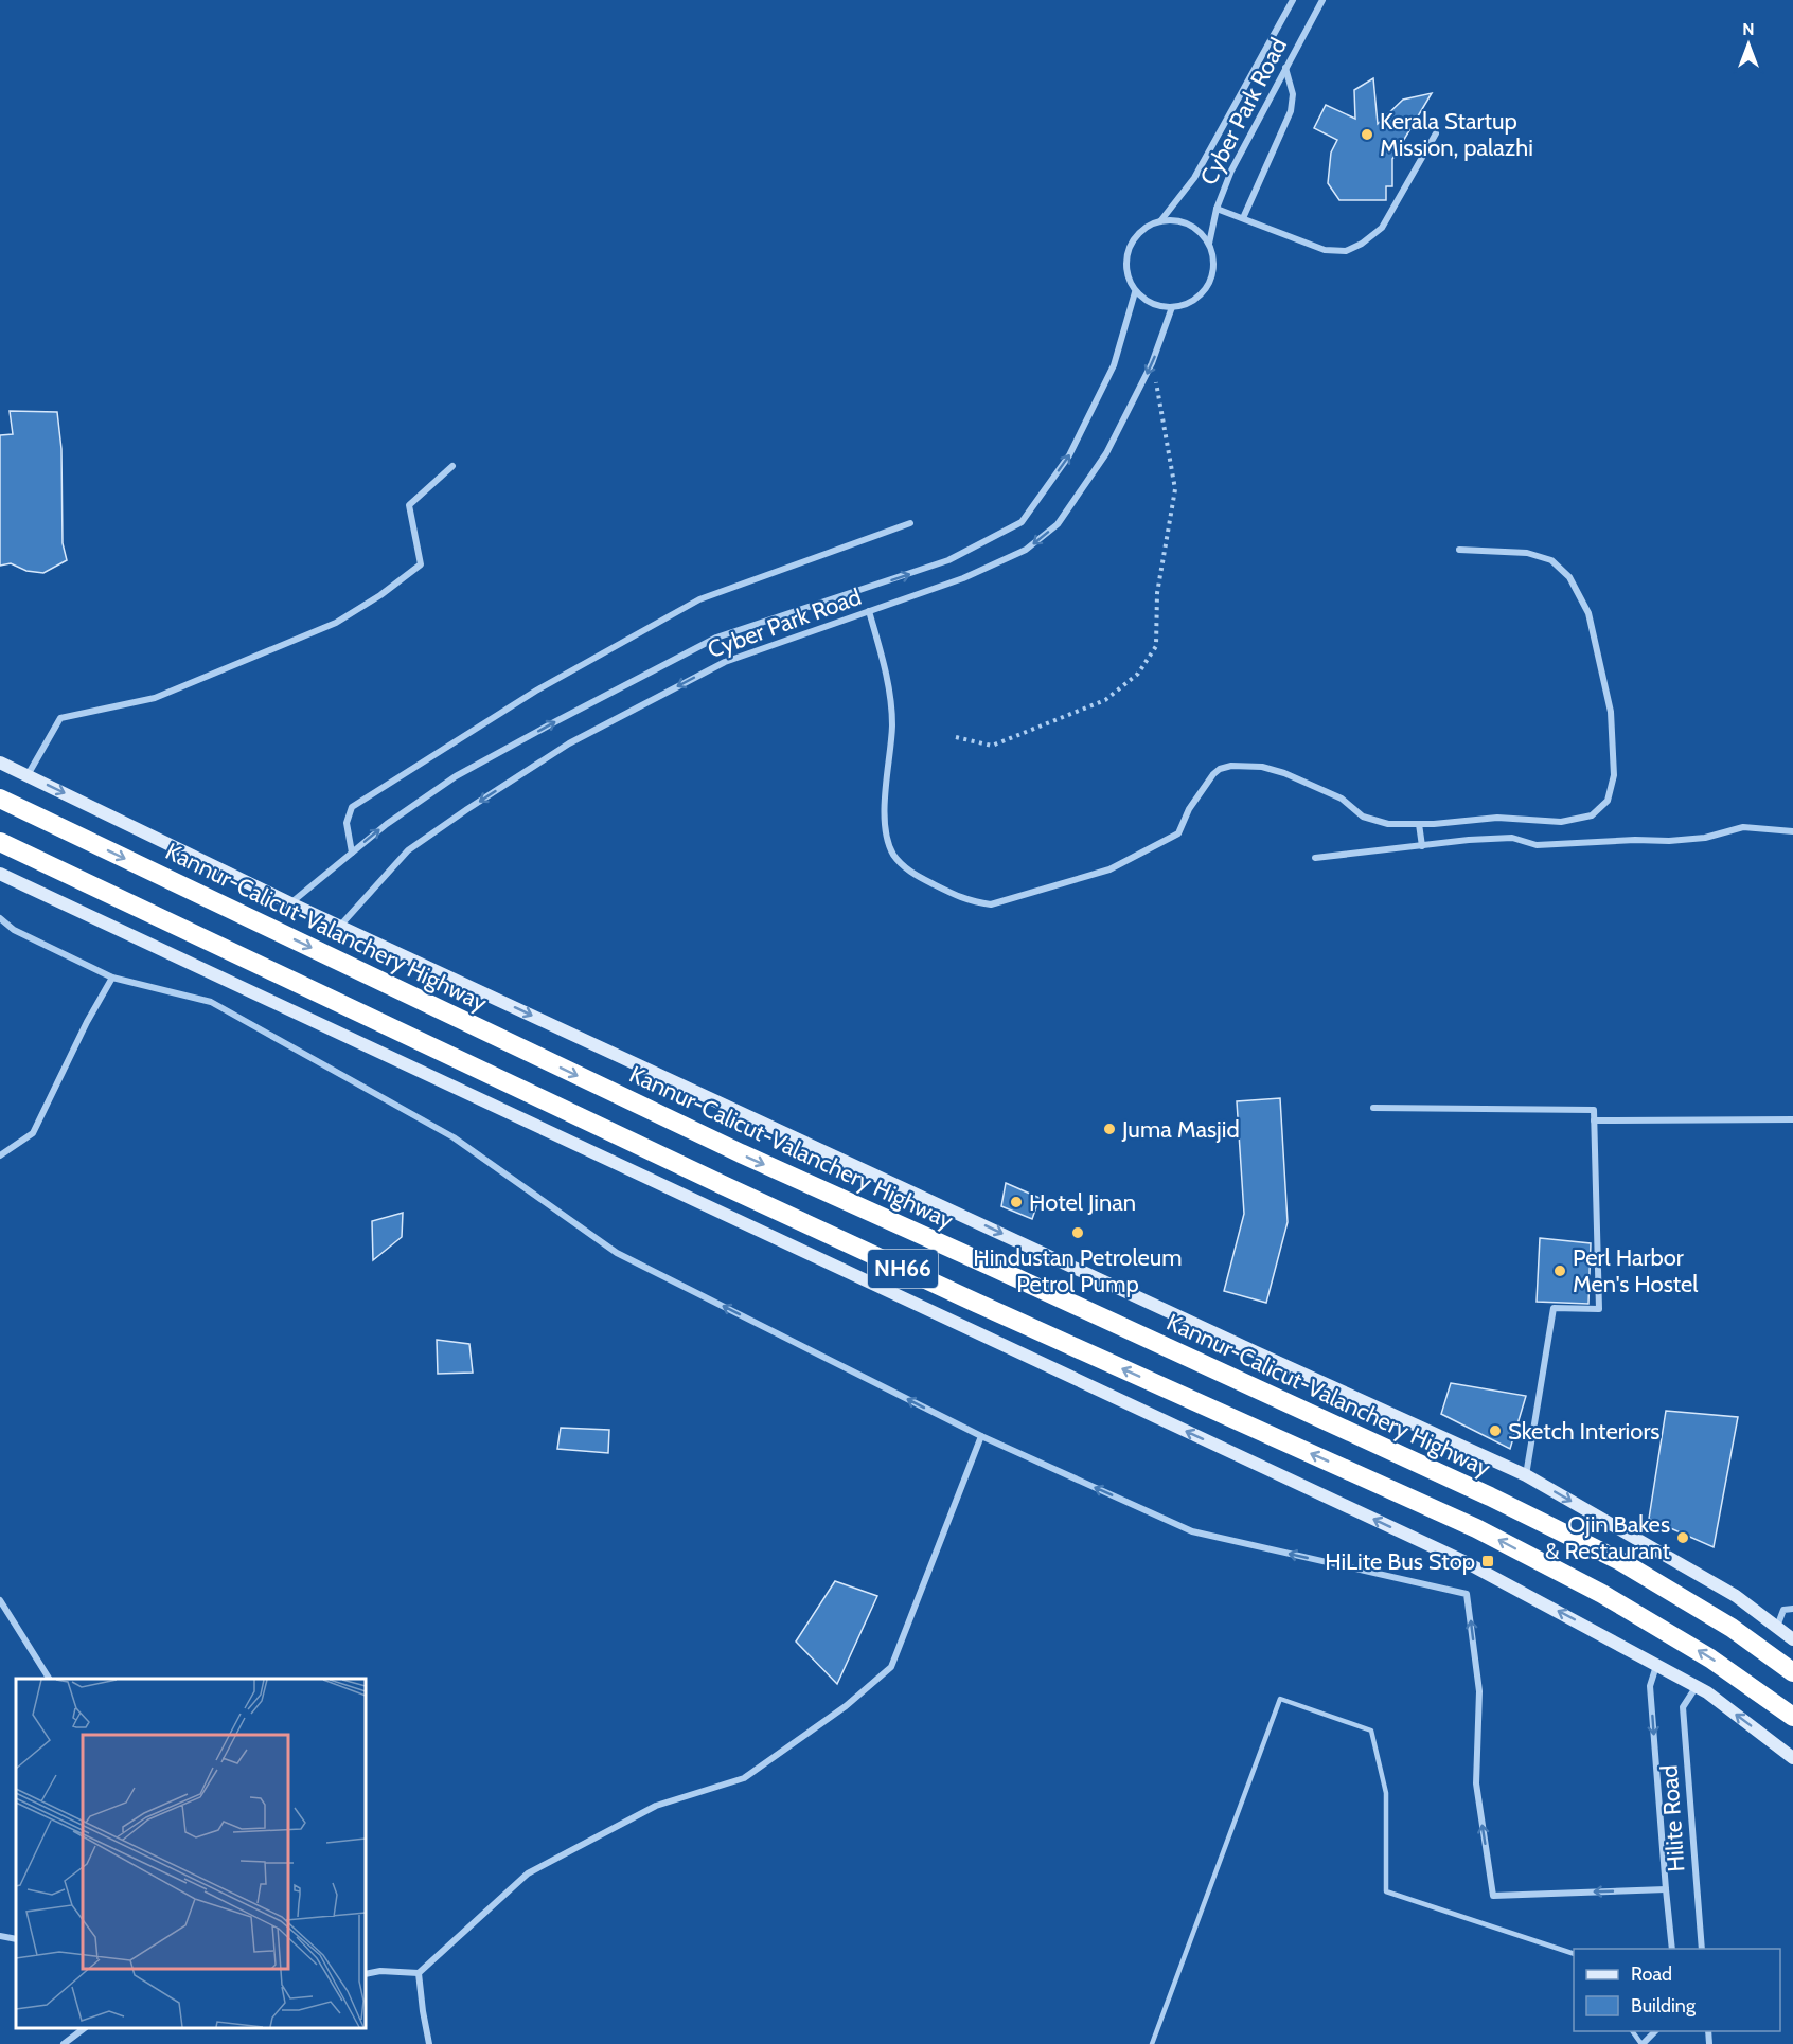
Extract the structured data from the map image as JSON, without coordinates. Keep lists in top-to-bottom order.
{
  "streets": {
    "highway": ["Kannur-Calicut-Valanchery Highway", "NH66"],
    "street": ["Cyber Park Road", "Hilite Road"]
  },
  "places": {
    "other": [
      "Kerala Startup Mission, palazhi",
      "Juma Masjid",
      "Hotel Jinan",
      "Hindustan Petroleum Petrol Pump",
      "Perl Harbor Men's Hostel",
      "Sketch Interiors",
      "Ojin Bakes & Restaurant"
    ],
    "transit": ["HiLite Bus Stop"]
  },
  "legend": ["Road", "Building"],
  "north": "top"
}
